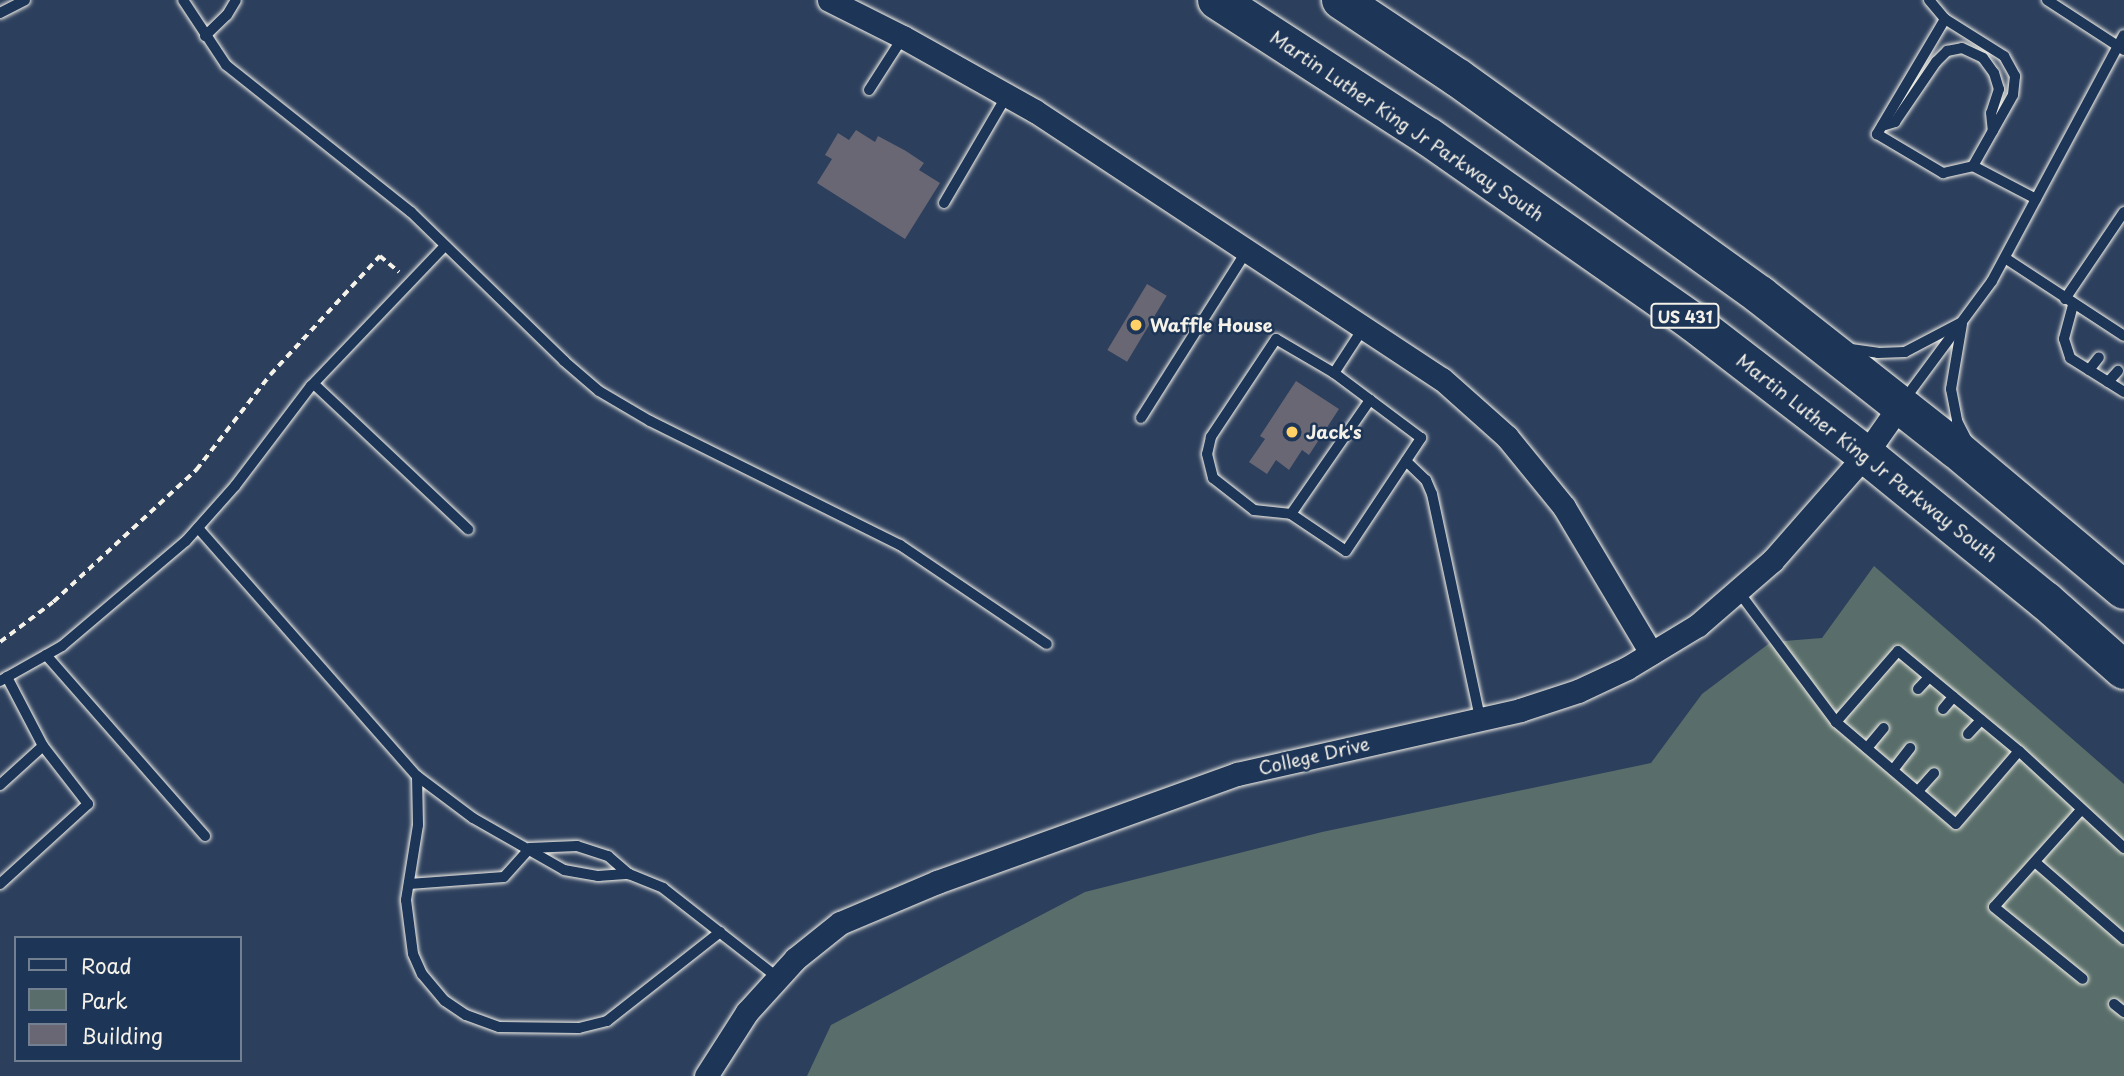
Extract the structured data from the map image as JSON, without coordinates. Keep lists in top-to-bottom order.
{
  "streets": {
    "highway": ["Martin Luther King Jr Parkway South", "US 431"],
    "street": ["College Drive"]
  },
  "crossings": [
    ["Martin Luther King Jr Parkway South", "College Drive"]
  ],
  "places": ["Waffle House", "Jack's"],
  "legend": ["Road", "Park", "Building"]
}
